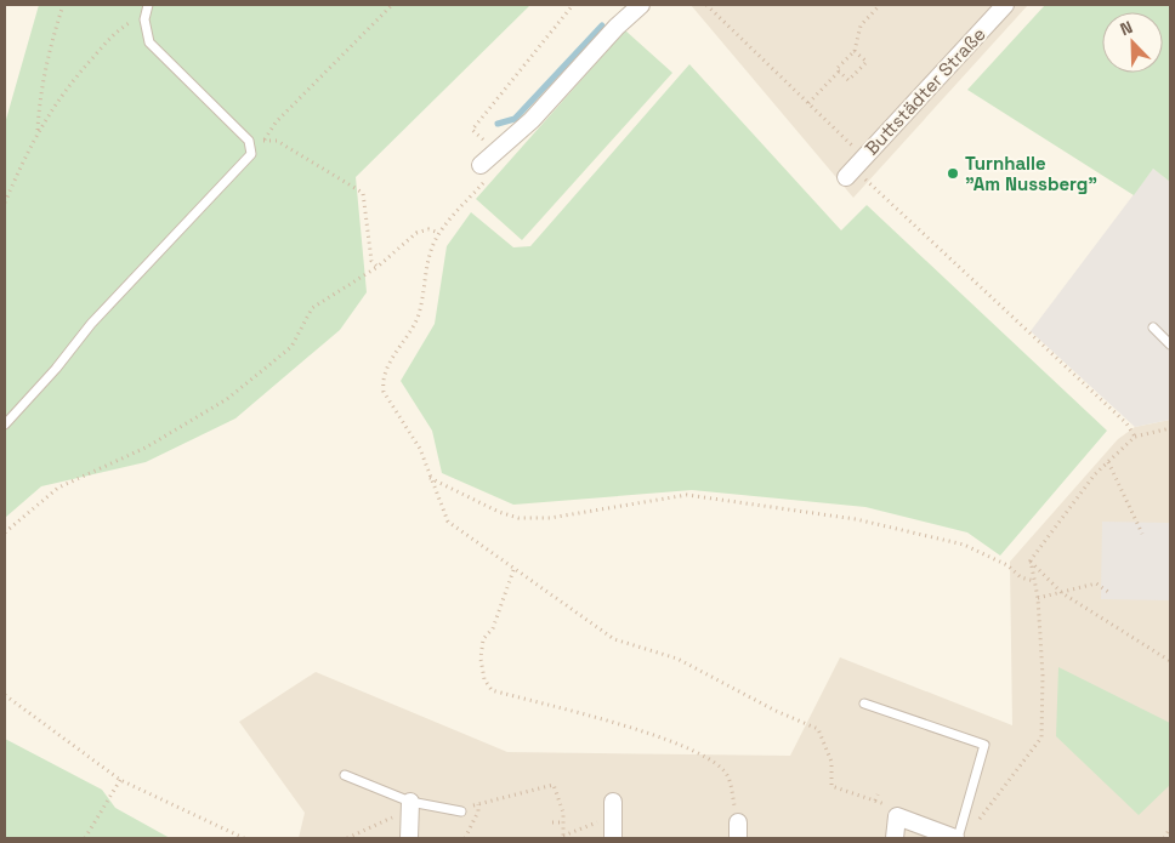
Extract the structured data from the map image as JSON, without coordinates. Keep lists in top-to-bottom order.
{
  "streets": {
    "street": ["Buttstädter Straße"]
  },
  "places": ["Turnhalle \"Am Nussberg\""],
  "north": "top left"
}
